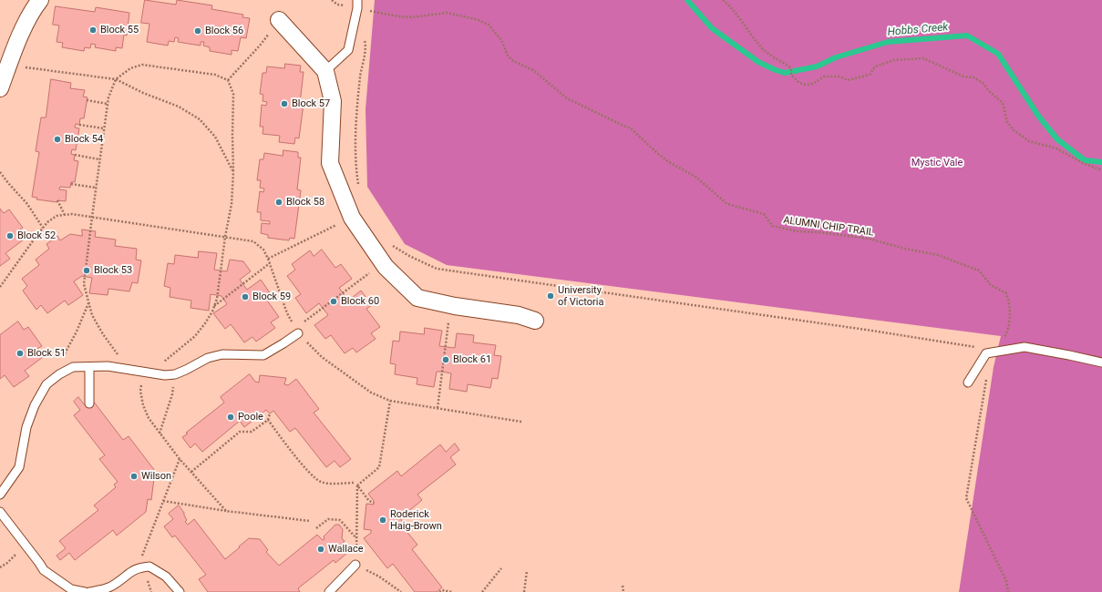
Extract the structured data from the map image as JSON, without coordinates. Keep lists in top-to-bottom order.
{
  "streets": {
    "path": ["ALUMNI CHIP TRAIL"]
  },
  "water": ["Hobbs Creek"],
  "parks": ["Mystic Vale"],
  "places": [
    "Block 55",
    "Block 56",
    "Block 57",
    "Block 54",
    "Block 58",
    "Block 52",
    "Block 53",
    "University of Victoria",
    "Block 59",
    "Block 60",
    "Block 51",
    "Block 61",
    "Poole",
    "Wilson",
    "Roderick Haig-Brown",
    "Wallace"
  ]
}
